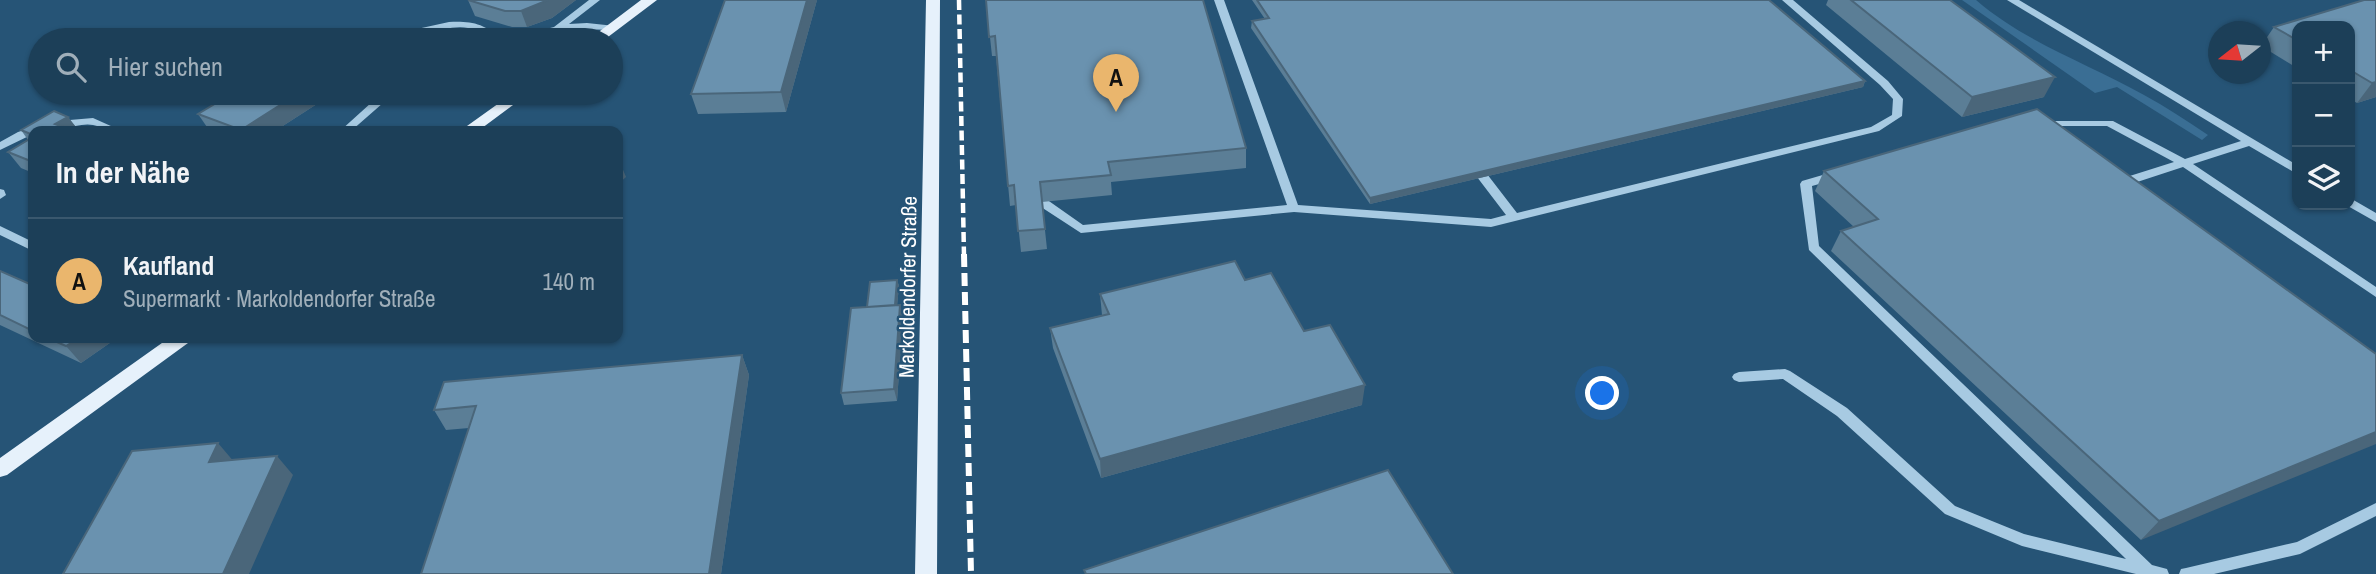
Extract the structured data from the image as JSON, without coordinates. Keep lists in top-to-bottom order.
{
  "streets": {
    "main road": ["Markoldendorfer Straße"]
  },
  "north": "left",
  "page": {
    "map_buttons": ["+", "−"],
    "search": "Hier suchen",
    "pins": "A",
    "heading": "In der Nähe",
    "list": [
      {
        "mark": "A",
        "name": "Kaufland",
        "note": "Supermarkt · Markoldendorfer Straße",
        "value": "140 m"
      }
    ]
  }
}
